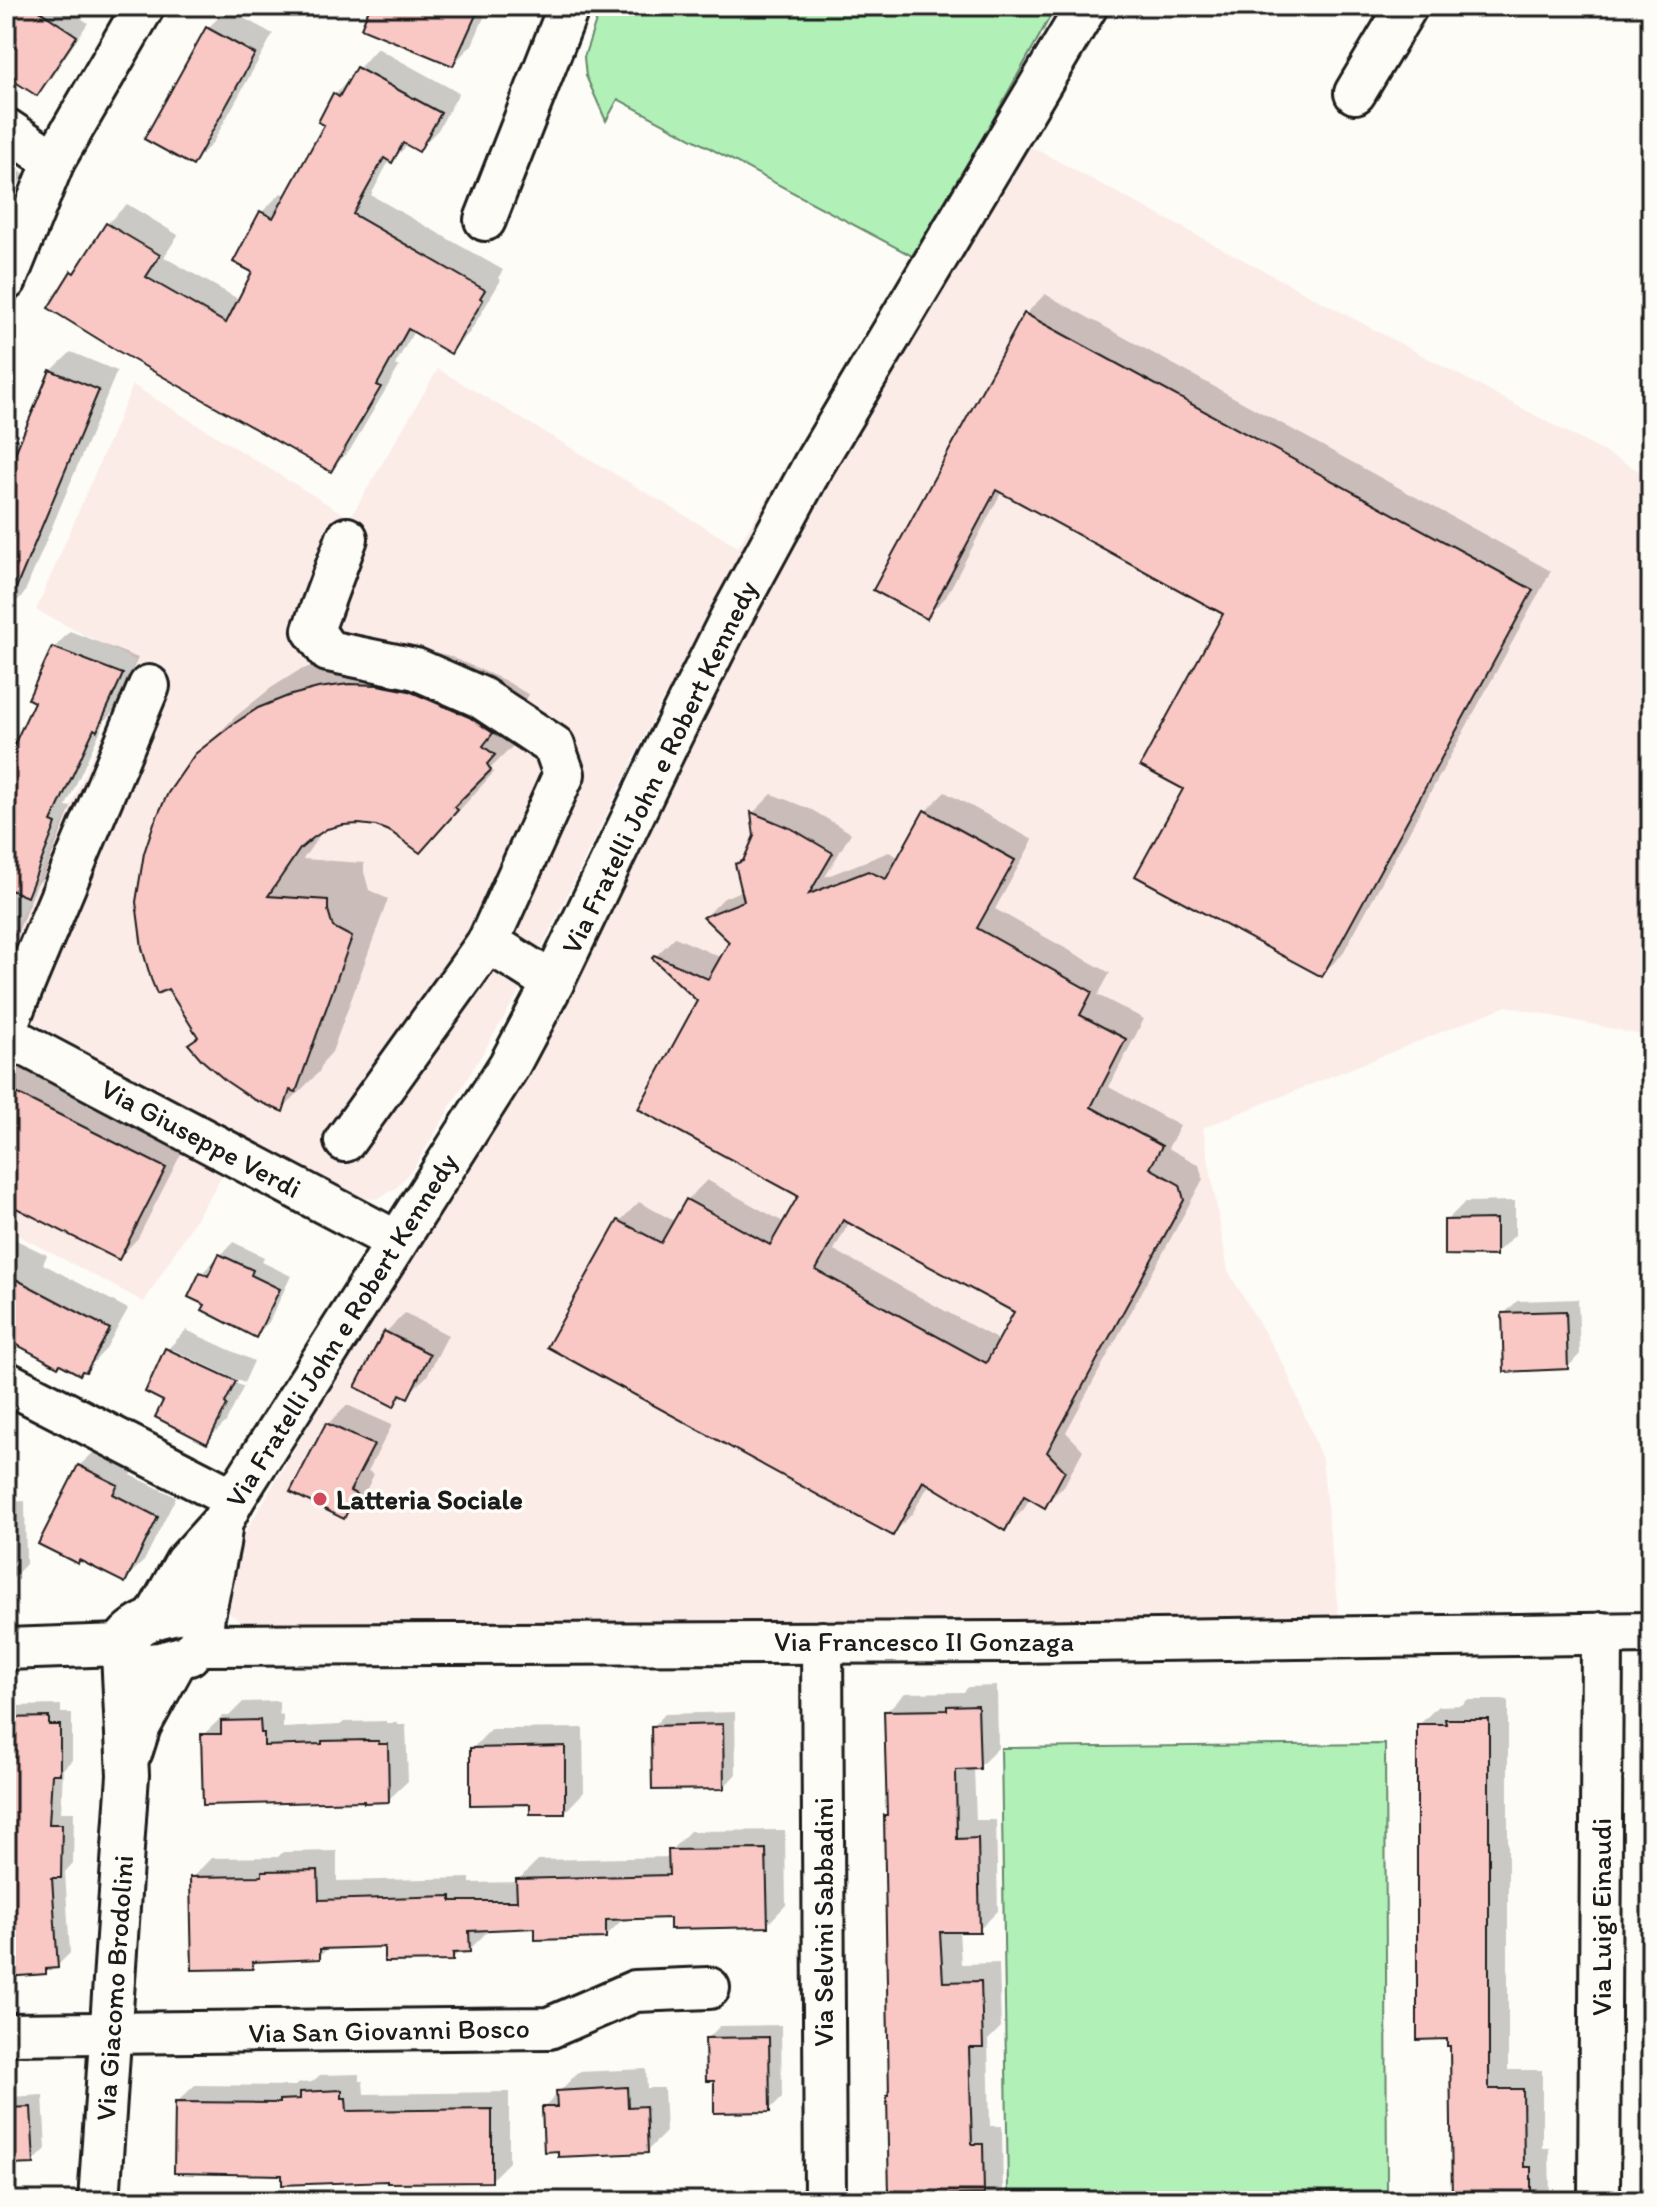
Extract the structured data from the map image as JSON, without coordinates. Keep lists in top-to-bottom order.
{
  "streets": {
    "street": [
      "Via Fratelli John e Robert Kennedy",
      "Via Giuseppe Verdi",
      "Via Francesco II Gonzaga",
      "Via Luigi Einaudi",
      "Via Selvini Sabbadini",
      "Via Giacomo Brodolini",
      "Via San Giovanni Bosco"
    ]
  },
  "crossings": [
    ["Via Fratelli John e Robert Kennedy", "Via Giuseppe Verdi"],
    ["Via Fratelli John e Robert Kennedy", "Via Francesco II Gonzaga"],
    ["Via Fratelli John e Robert Kennedy", "Via Giacomo Brodolini"],
    ["Via Francesco II Gonzaga", "Via Luigi Einaudi"],
    ["Via Francesco II Gonzaga", "Via Selvini Sabbadini"],
    ["Via Giacomo Brodolini", "Via San Giovanni Bosco"]
  ],
  "places": ["Latteria Sociale"]
}
